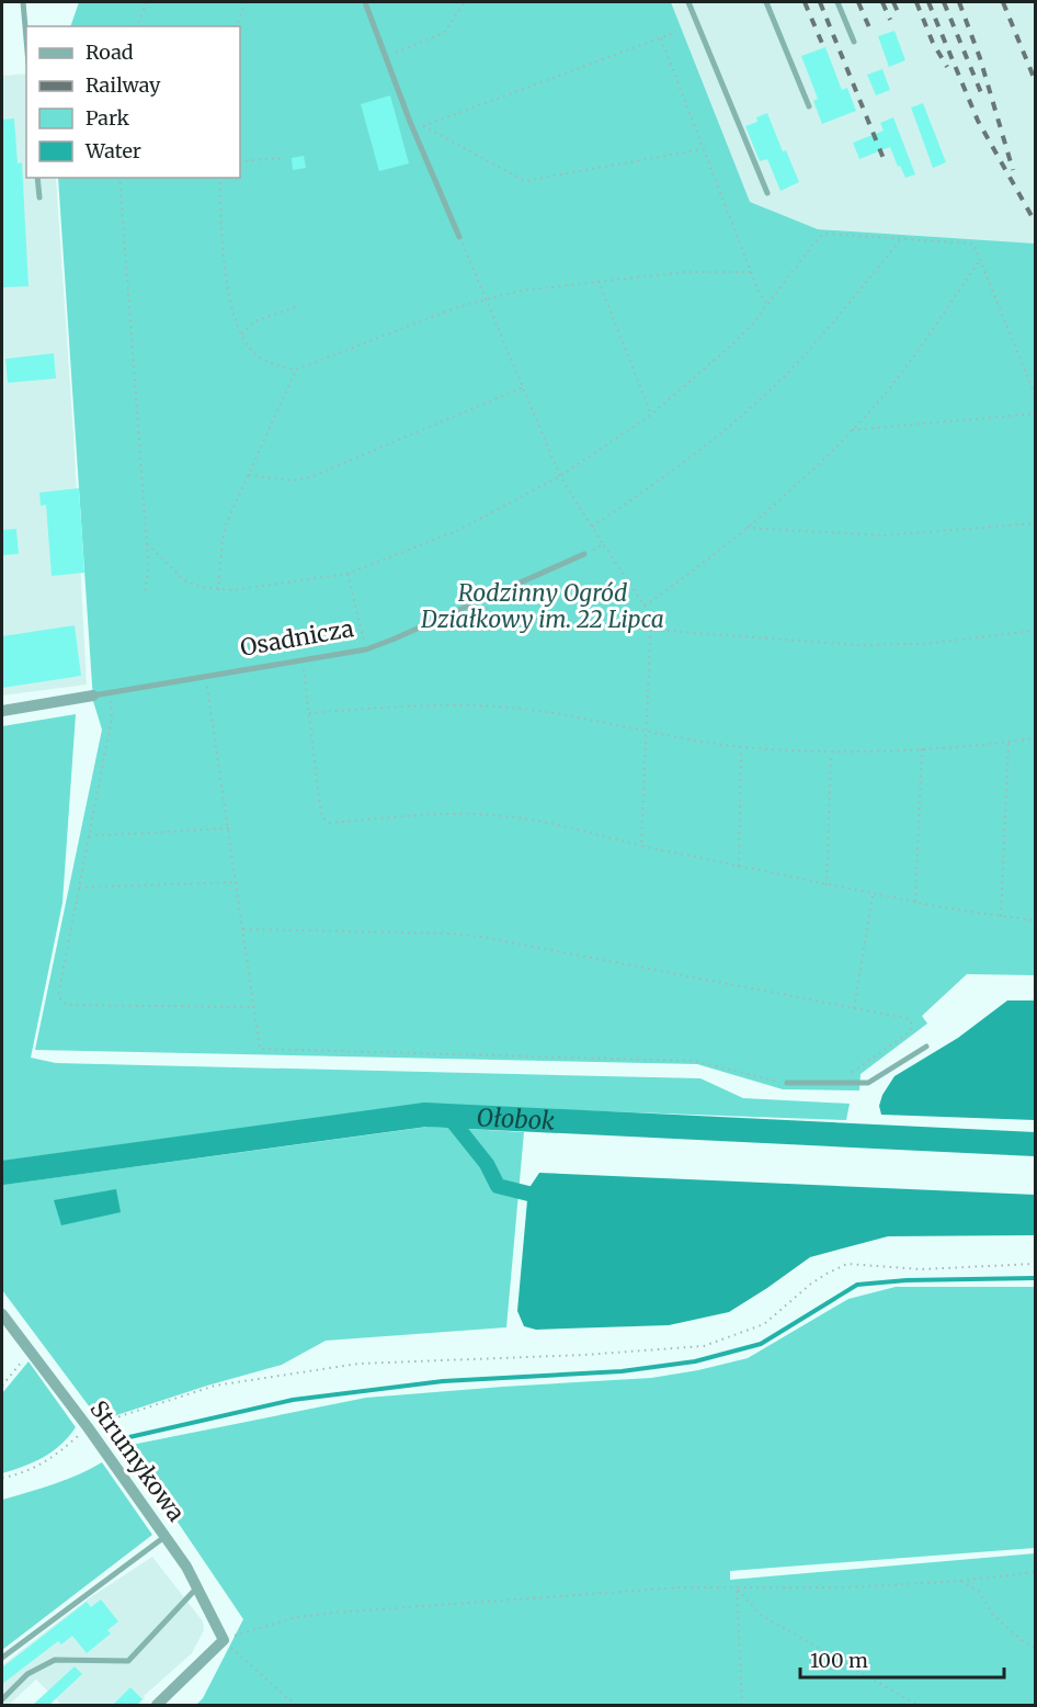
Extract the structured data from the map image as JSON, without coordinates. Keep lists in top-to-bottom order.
{
  "streets": {
    "street": ["Osadnicza", "Strumykowa"]
  },
  "water": ["Ołobok"],
  "parks": ["Rodzinny Ogród Działkowy im. 22 Lipca"],
  "legend": [
    "Road",
    "Railway",
    "Park",
    "Water"
  ],
  "scale_bar": "100 m"
}
